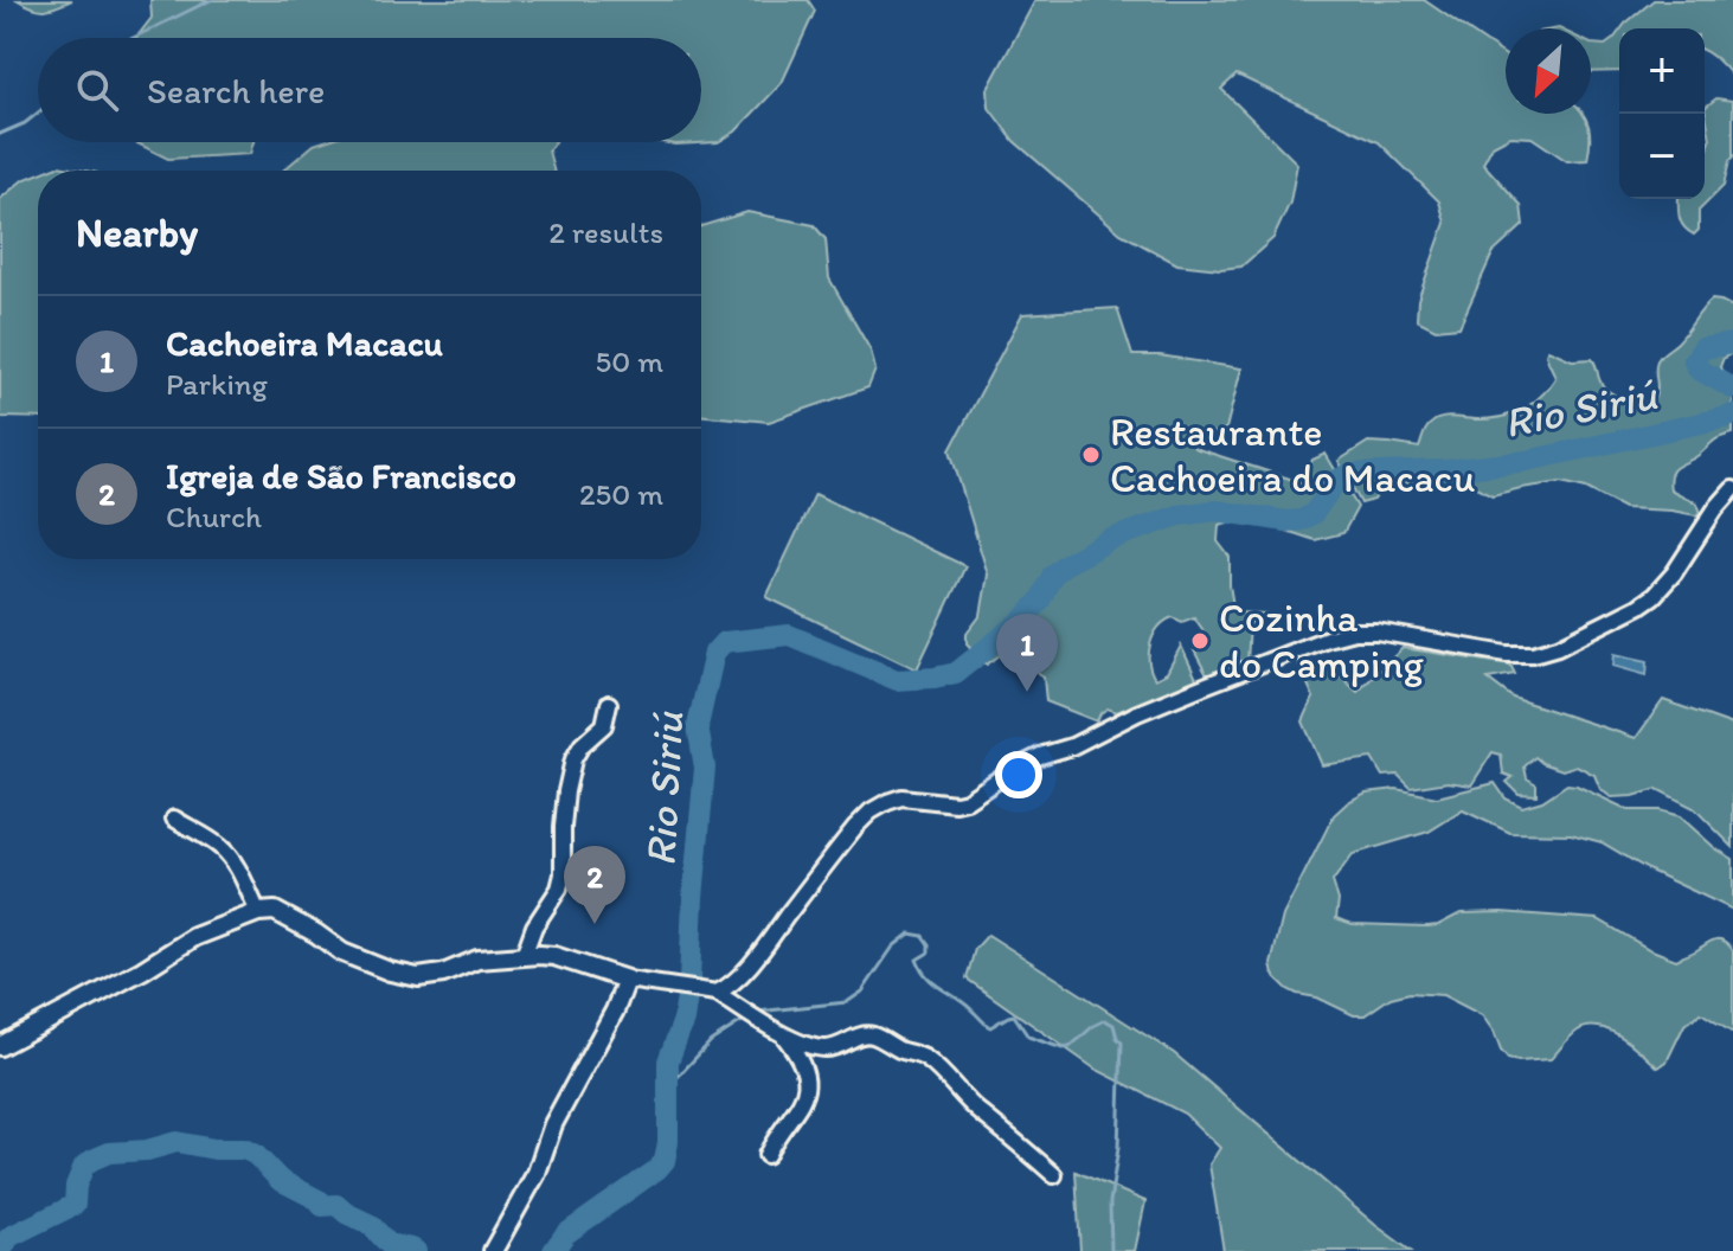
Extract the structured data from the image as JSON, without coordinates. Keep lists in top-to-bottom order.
{
  "water": ["Rio Siriú"],
  "places": ["Restaurante Cachoeira do Macacu", "Cozinha do Camping"],
  "north": "bottom left",
  "page": {
    "map_buttons": ["+", "−"],
    "search": "Search here",
    "heading": ["Nearby", "2 results"],
    "list": [
      {
        "mark": "1",
        "name": "Cachoeira Macacu",
        "note": "Parking",
        "value": "50 m"
      },
      {
        "mark": "2",
        "name": "Igreja de São Francisco",
        "note": "Church",
        "value": "250 m"
      }
    ],
    "pins": ["1", "2"]
  }
}
